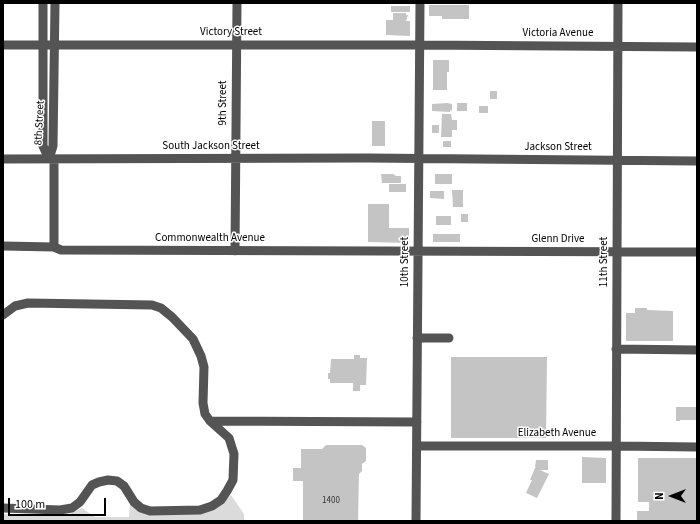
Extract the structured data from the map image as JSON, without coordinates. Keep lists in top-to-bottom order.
{
  "streets": {
    "street": [
      "Victory Street",
      "Victoria Avenue",
      "9th Street",
      "8th Street",
      "South Jackson Street",
      "Jackson Street",
      "Commonwealth Avenue",
      "Glenn Drive",
      "10th Street",
      "11th Street",
      "Elizabeth Avenue"
    ]
  },
  "crossings": [
    ["Victory Street", "Victoria Avenue"],
    ["Victory Street", "9th Street"],
    ["Victory Street", "8th Street"],
    ["Victory Street", "10th Street"],
    ["Victoria Avenue", "10th Street"],
    ["Victoria Avenue", "11th Street"],
    ["9th Street", "South Jackson Street"],
    ["9th Street", "Commonwealth Avenue"],
    ["8th Street", "South Jackson Street"],
    ["8th Street", "Commonwealth Avenue"],
    ["South Jackson Street", "Jackson Street"],
    ["South Jackson Street", "10th Street"],
    ["Jackson Street", "10th Street"],
    ["Jackson Street", "11th Street"],
    ["Commonwealth Avenue", "Glenn Drive"],
    ["Commonwealth Avenue", "10th Street"],
    ["Glenn Drive", "10th Street"],
    ["Glenn Drive", "11th Street"],
    ["10th Street", "Elizabeth Avenue"],
    ["11th Street", "Elizabeth Avenue"]
  ],
  "house_numbers": ["1400"],
  "scale_bar": "100 m",
  "north": "left"
}
